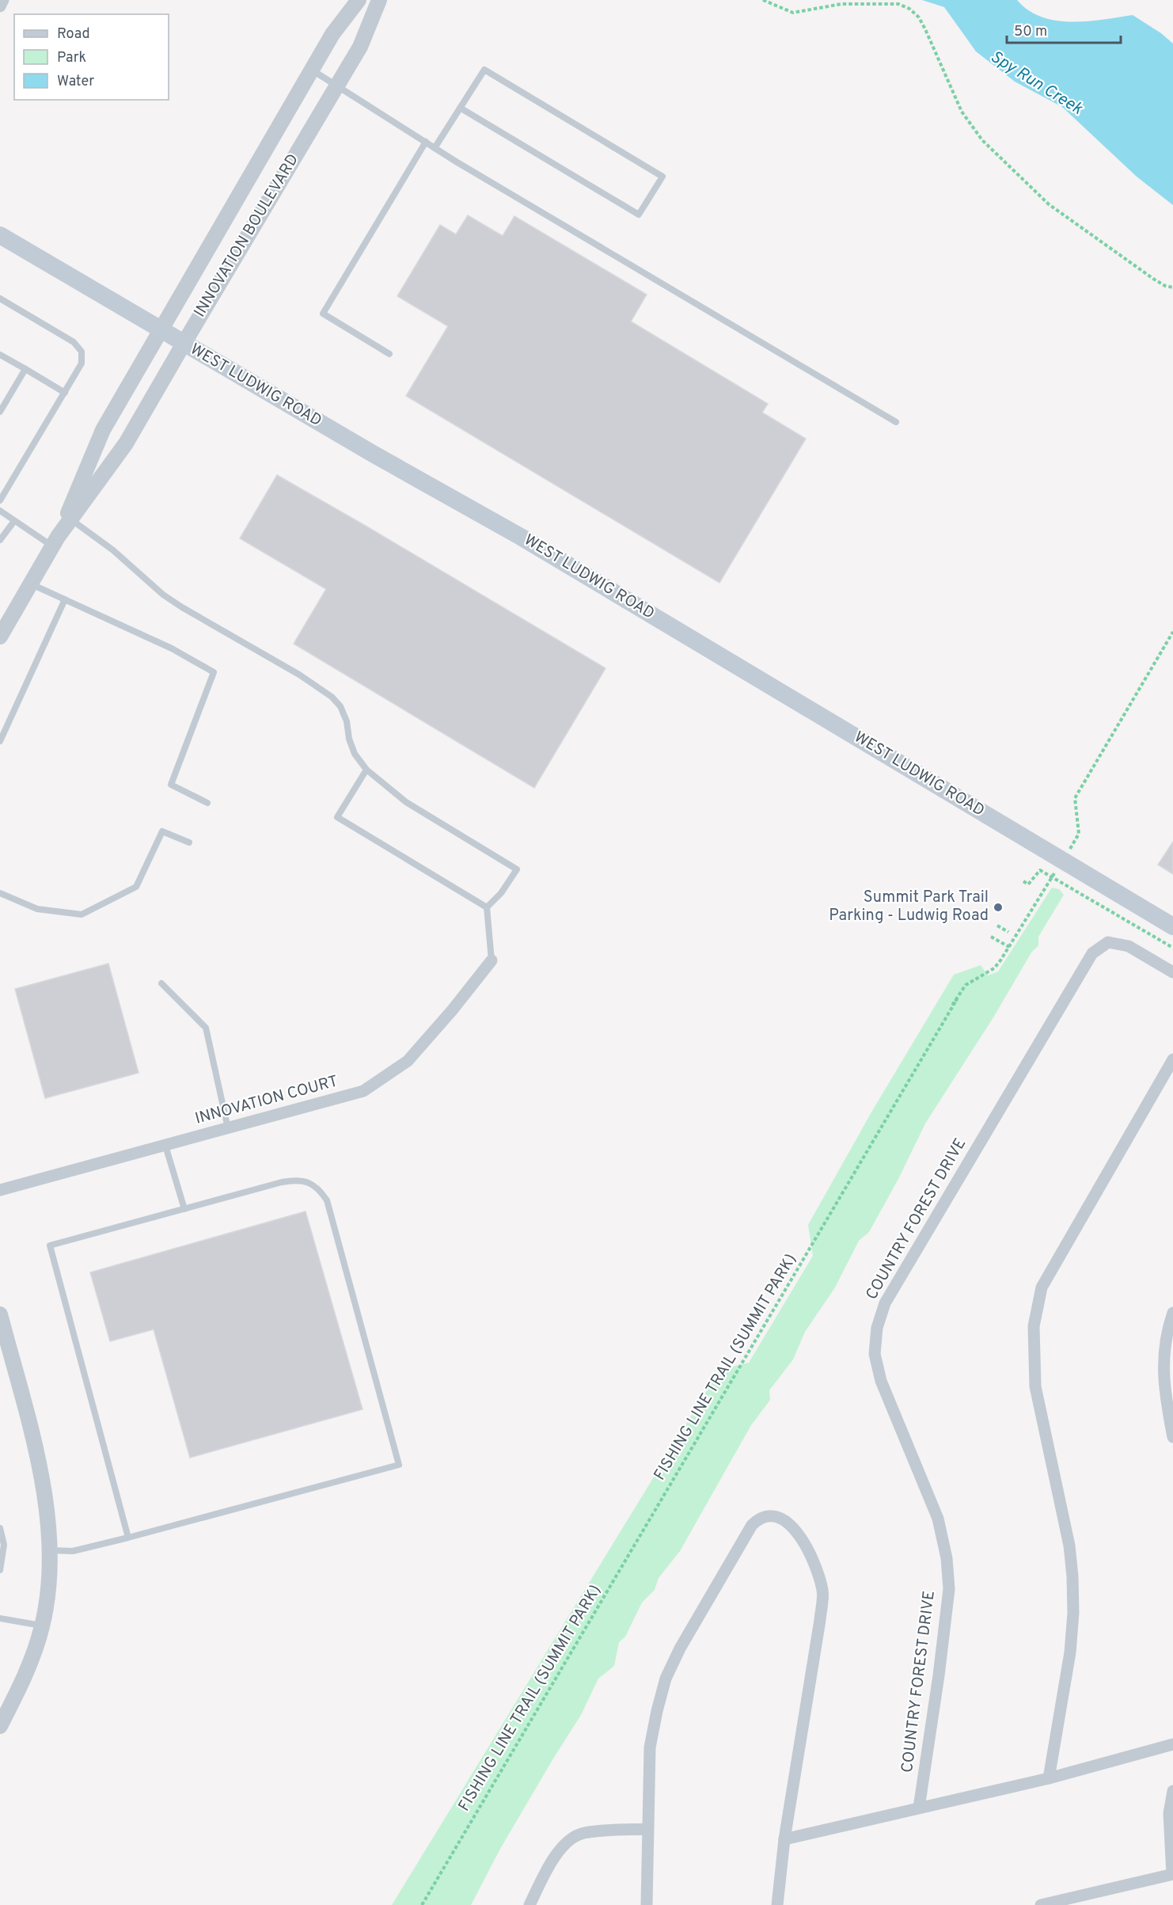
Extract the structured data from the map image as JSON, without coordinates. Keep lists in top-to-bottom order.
{
  "streets": {
    "main road": ["WEST LUDWIG ROAD"],
    "street": ["INNOVATION BOULEVARD", "INNOVATION COURT", "COUNTRY FOREST DRIVE"],
    "path": ["FISHING LINE TRAIL (SUMMIT PARK)"]
  },
  "crossings": [
    ["INNOVATION BOULEVARD", "WEST LUDWIG ROAD"]
  ],
  "water": ["Spy Run Creek"],
  "places": ["Summit Park Trail Parking - Ludwig Road"],
  "legend": ["Road", "Park", "Water"],
  "scale_bar": "50 m"
}
